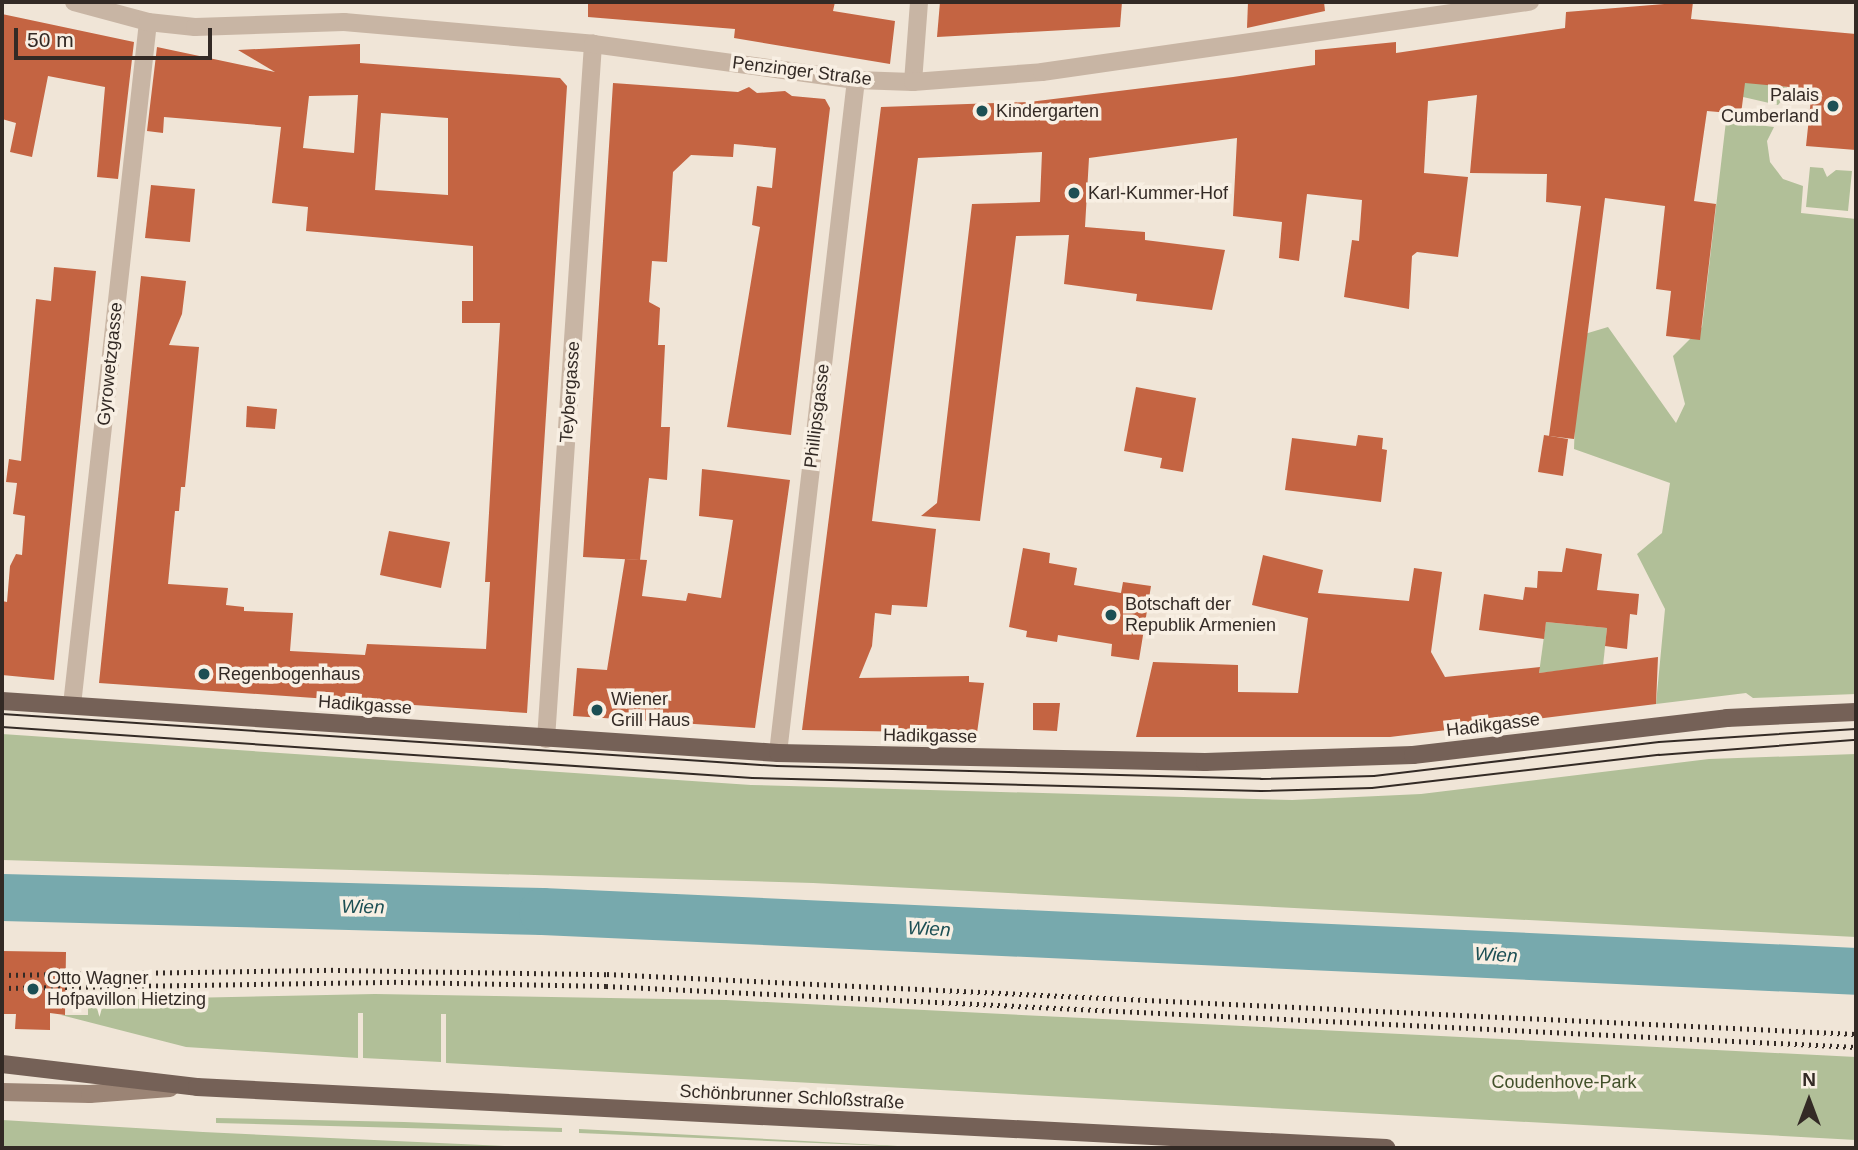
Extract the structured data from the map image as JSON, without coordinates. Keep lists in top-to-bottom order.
{
  "streets": {
    "main road": ["Hadikgasse", "Schönbrunner Schloßstraße"],
    "street": [
      "Penzinger Straße",
      "Gyrowetzgasse",
      "Teybergasse",
      "Phillipsgasse"
    ]
  },
  "crossings": [
    ["Penzinger Straße", "Gyrowetzgasse"],
    ["Penzinger Straße", "Teybergasse"],
    ["Penzinger Straße", "Phillipsgasse"],
    ["Gyrowetzgasse", "Hadikgasse"],
    ["Teybergasse", "Hadikgasse"],
    ["Phillipsgasse", "Hadikgasse"]
  ],
  "water": ["Wien"],
  "parks": ["Coudenhove-Park"],
  "places": [
    "Palais Cumberland",
    "Kindergarten",
    "Karl-Kummer-Hof",
    "Botschaft der Republik Armenien",
    "Regenbogenhaus",
    "Wiener Grill Haus",
    "Otto Wagner Hofpavillon Hietzing"
  ],
  "scale_bar": "50 m",
  "north": "top"
}
